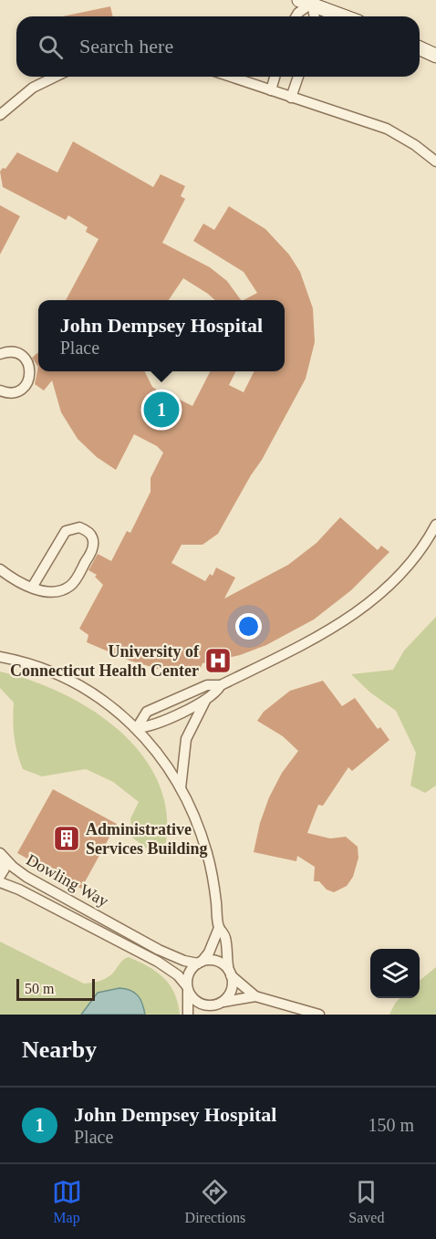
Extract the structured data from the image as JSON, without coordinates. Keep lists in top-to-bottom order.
{
  "streets": {
    "street": ["Dowling Way"]
  },
  "places": {
    "hospital": ["University of Connecticut Health Center"],
    "building": ["Administrative Services Building"]
  },
  "scale_bar": "50 m",
  "page": {
    "search": "Search here",
    "popup": ["John Dempsey Hospital", "Place"],
    "pins": "1",
    "scale": "50 m",
    "heading": "Nearby",
    "list": [
      {
        "mark": "1",
        "name": "John Dempsey Hospital",
        "note": "Place",
        "value": "150 m"
      }
    ],
    "nav": ["Map", "Directions", "Saved"]
  }
}
